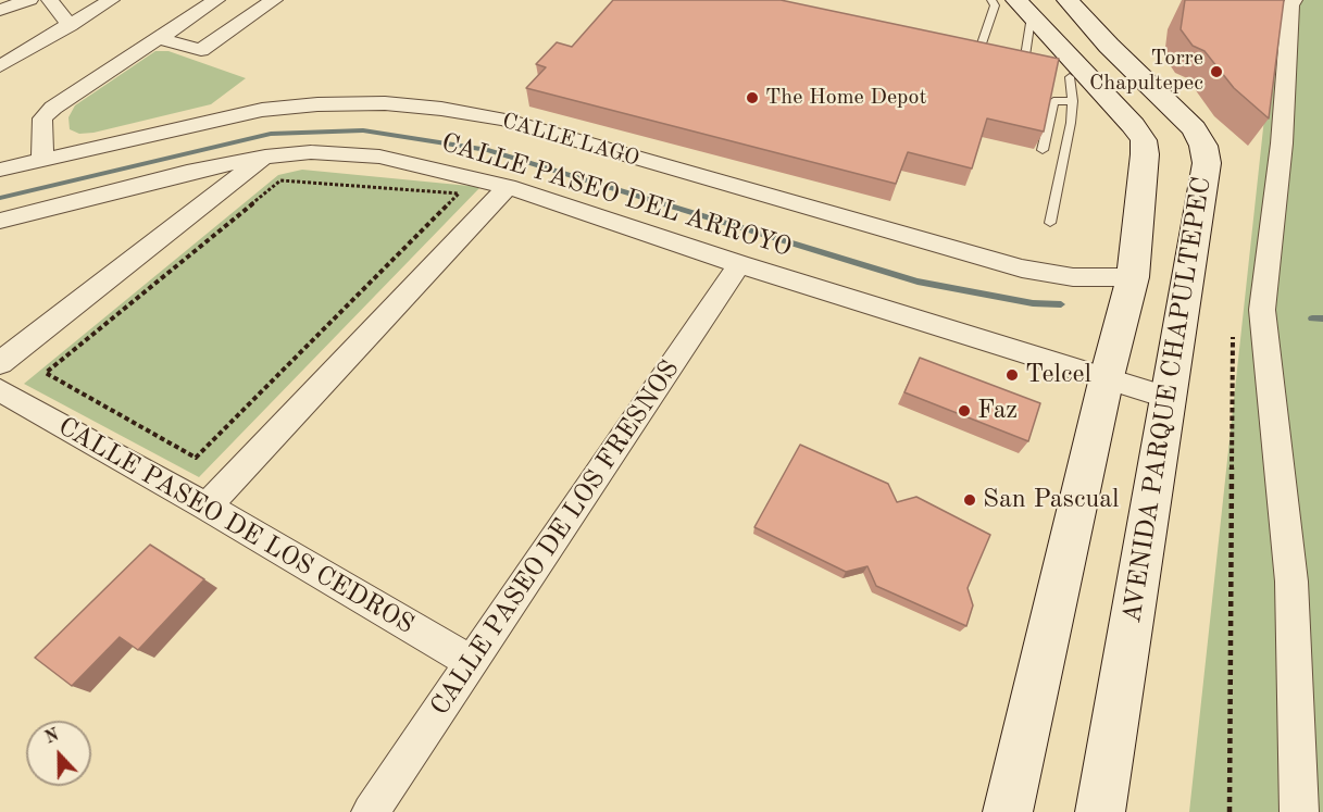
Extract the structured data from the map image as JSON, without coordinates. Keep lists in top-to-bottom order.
{
  "streets": {
    "main road": ["AVENIDA PARQUE CHAPULTEPEC"],
    "street": [
      "CALLE LAGO",
      "CALLE PASEO DEL ARROYO",
      "CALLE PASEO DE LOS CEDROS",
      "CALLE PASEO DE LOS FRESNOS"
    ]
  },
  "crossings": [
    ["CALLE LAGO", "AVENIDA PARQUE CHAPULTEPEC"],
    ["CALLE PASEO DEL ARROYO", "AVENIDA PARQUE CHAPULTEPEC"],
    ["CALLE PASEO DEL ARROYO", "CALLE PASEO DE LOS FRESNOS"],
    ["CALLE PASEO DE LOS CEDROS", "CALLE PASEO DE LOS FRESNOS"]
  ],
  "places": [
    "Torre Chapultepec",
    "The Home Depot",
    "Telcel",
    "Faz",
    "San Pascual"
  ],
  "north": "top"
}
